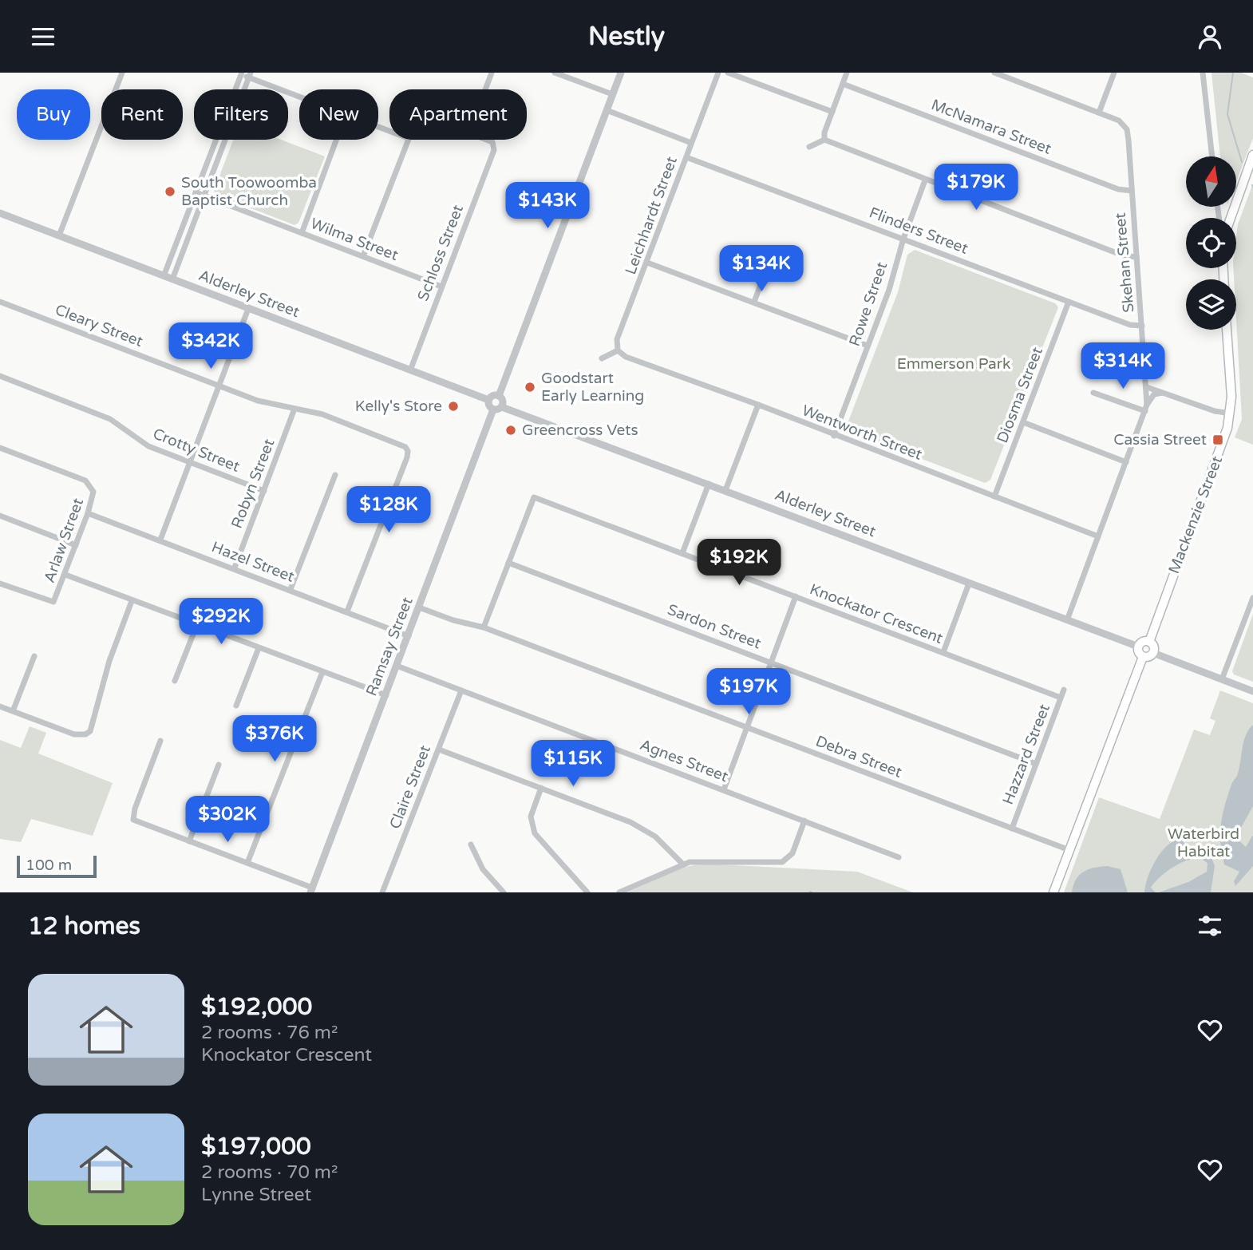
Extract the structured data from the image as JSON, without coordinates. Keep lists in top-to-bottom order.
{
  "streets": {
    "main road": ["Mackenzie Street"],
    "street": [
      "McNamara Street",
      "Leichhardt Street",
      "Flinders Street",
      "Wilma Street",
      "Schloss Street",
      "Skehan Street",
      "Alderley Street",
      "Rowe Street",
      "Cleary Street",
      "Diosma Street",
      "Wentworth Street",
      "Crotty Street",
      "Robyn Street",
      "Arlaw Street",
      "Hazel Street",
      "Knockator Crescent",
      "Sardon Street",
      "Ramsay Street",
      "Hazzard Street",
      "Debra Street",
      "Agnes Street",
      "Claire Street"
    ]
  },
  "crossings": [
    ["McNamara Street", "Skehan Street"],
    ["Leichhardt Street", "Flinders Street"],
    ["Leichhardt Street", "Wentworth Street"],
    ["Flinders Street", "Skehan Street"],
    ["Flinders Street", "Rowe Street"],
    ["Flinders Street", "Diosma Street"],
    ["Wilma Street", "Schloss Street"],
    ["Schloss Street", "Alderley Street"],
    ["Skehan Street", "Alderley Street"],
    ["Skehan Street", "Wentworth Street"],
    ["Alderley Street", "Mackenzie Street"],
    ["Alderley Street", "Ramsay Street"],
    ["Rowe Street", "Wentworth Street"],
    ["Cleary Street", "Robyn Street"],
    ["Cleary Street", "Hazel Street"],
    ["Diosma Street", "Wentworth Street"],
    ["Crotty Street", "Robyn Street"],
    ["Robyn Street", "Hazel Street"],
    ["Arlaw Street", "Hazel Street"],
    ["Hazel Street", "Ramsay Street"],
    ["Knockator Crescent", "Sardon Street"],
    ["Knockator Crescent", "Hazzard Street"],
    ["Knockator Crescent", "Debra Street"],
    ["Sardon Street", "Hazzard Street"],
    ["Ramsay Street", "Debra Street"],
    ["Ramsay Street", "Agnes Street"],
    ["Hazzard Street", "Debra Street"],
    ["Agnes Street", "Claire Street"]
  ],
  "parks": ["Emmerson Park", "Waterbird Habitat"],
  "places": {
    "other": [
      "South Toowoomba Baptist Church",
      "Goodstart Early Learning",
      "Kelly's Store",
      "Greencross Vets"
    ],
    "transit": ["Cassia Street"]
  },
  "scale_bar": "100 m",
  "north": "top",
  "page": {
    "header": "Nestly",
    "chip": [
      "Buy",
      "Rent",
      "Filters",
      "New",
      "Apartment"
    ],
    "price": [
      "$179K",
      "$143K",
      "$134K",
      "$342K",
      "$314K",
      "$128K",
      "$192K",
      "$292K",
      "$197K",
      "$376K",
      "$115K",
      "$302K"
    ],
    "scale": "100 m",
    "heading": "12 homes",
    "list": [
      {
        "name": "$192,000",
        "note": "2 rooms · 76 m² · Knockator Crescent"
      },
      {
        "name": "$197,000",
        "note": "2 rooms · 70 m² · Lynne Street"
      }
    ]
  }
}
